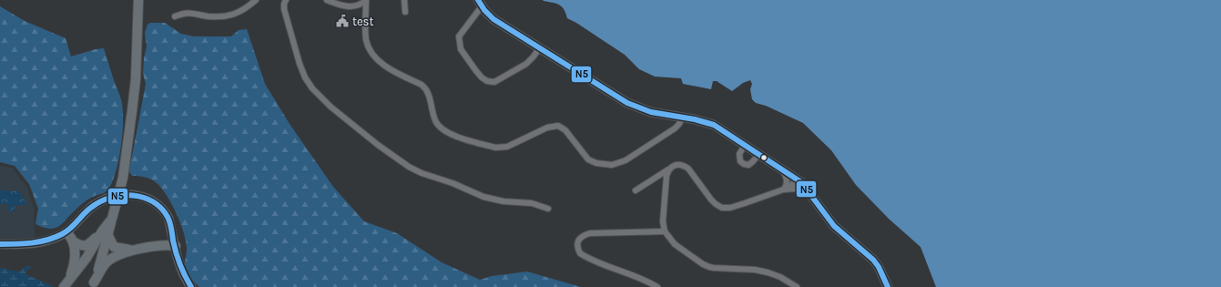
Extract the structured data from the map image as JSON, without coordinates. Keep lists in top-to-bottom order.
{
  "places": {
    "public building": ["test"]
  },
  "lines": ["transit line N5"]
}
